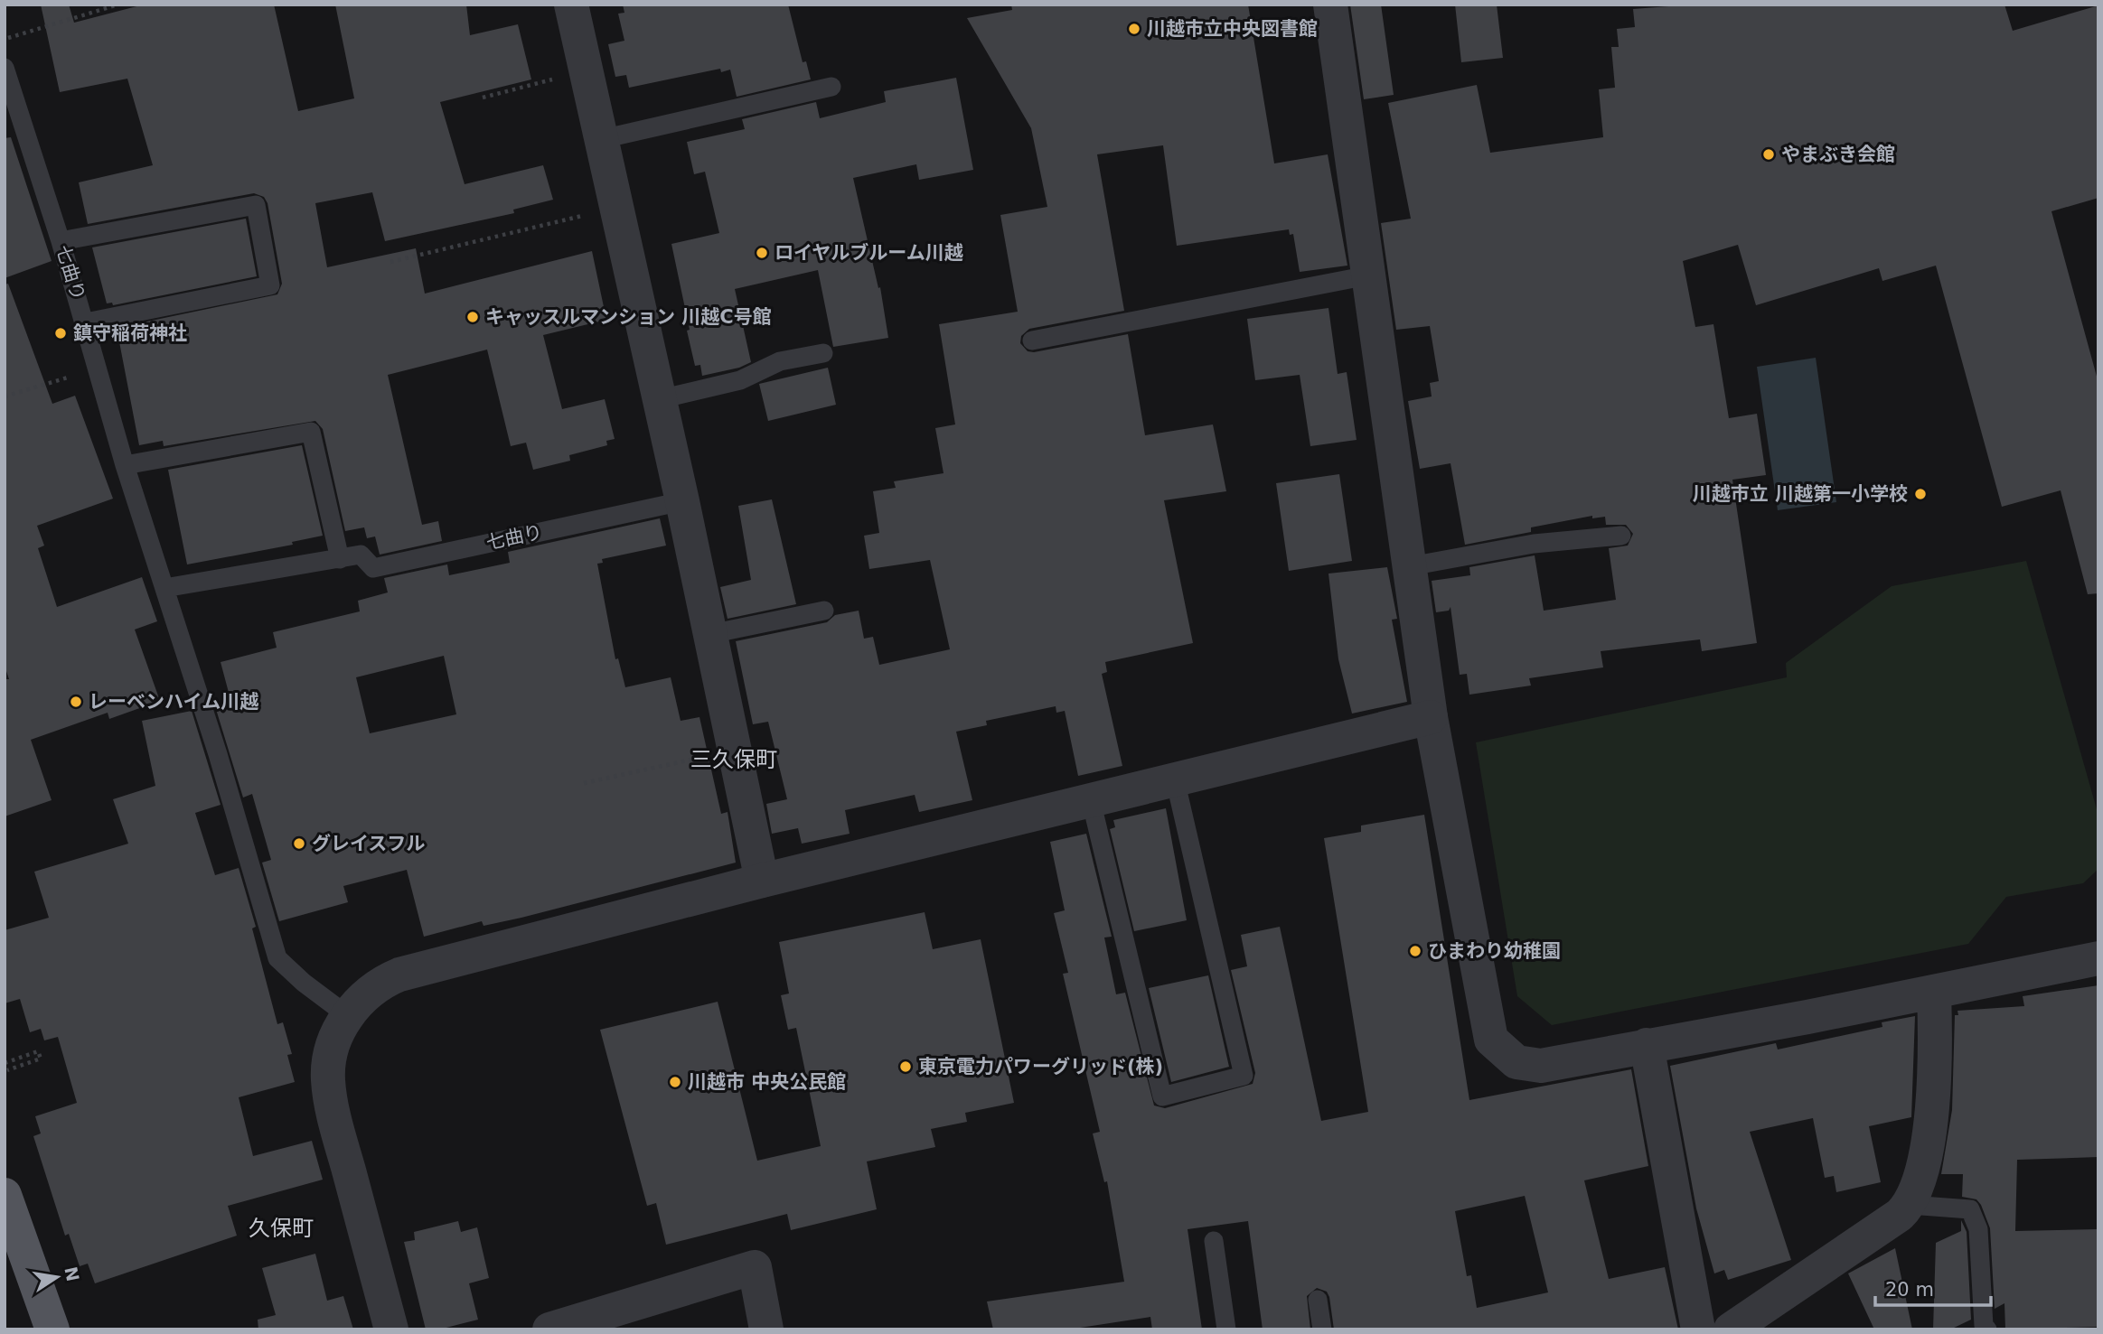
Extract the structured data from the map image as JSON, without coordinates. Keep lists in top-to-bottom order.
{
  "streets": {
    "lane": ["七曲り"]
  },
  "districts": ["三久保町", "久保町"],
  "places": [
    "川越市立中央図書館",
    "やまぶき会館",
    "ロイヤルブルーム川越",
    "キャッスルマンション 川越C号館",
    "鎮守稲荷神社",
    "川越市立 川越第一小学校",
    "レーベンハイム川越",
    "グレイスフル",
    "ひまわり幼稚園",
    "東京電力パワーグリッド(株)",
    "川越市 中央公民館"
  ],
  "scale_bar": "20 m",
  "north": "right"
}
